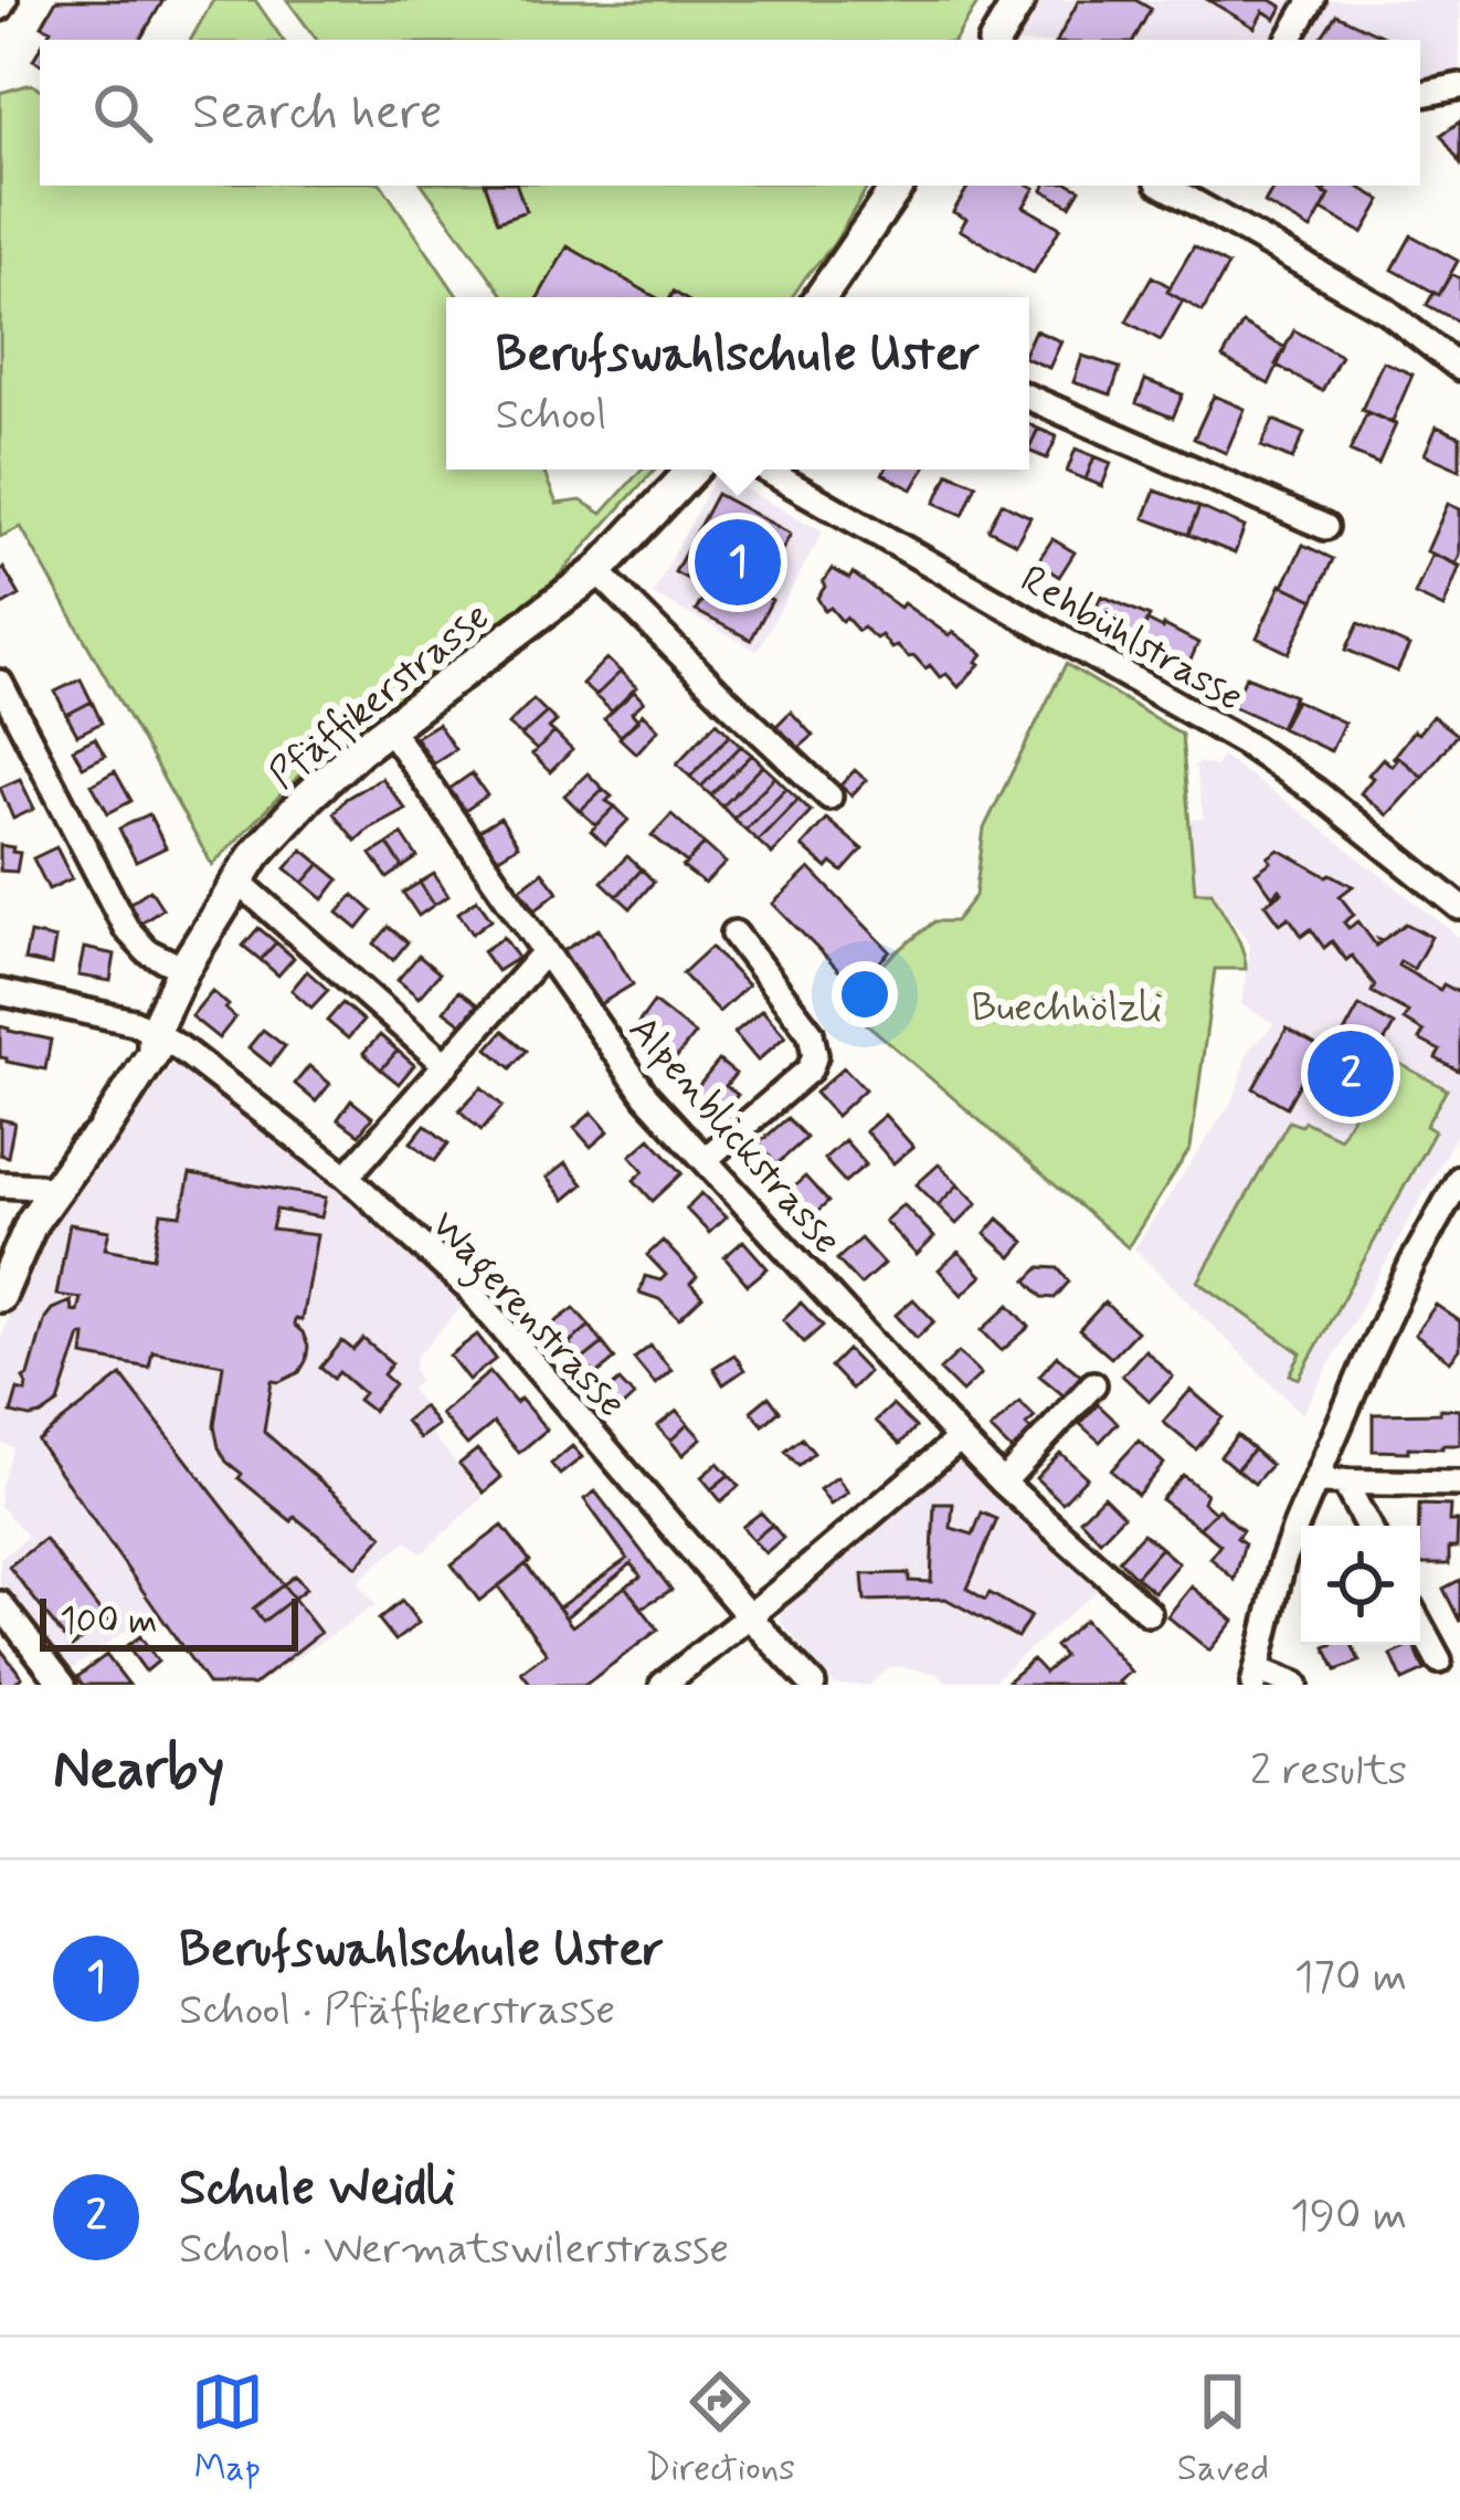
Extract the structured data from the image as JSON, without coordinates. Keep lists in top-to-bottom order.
{
  "streets": {
    "main road": ["Pfäffikerstrasse"],
    "street": ["Rehbühlstrasse", "Alpenblickstrasse", "Wagerenstrasse"]
  },
  "crossings": [
    ["Pfäffikerstrasse", "Alpenblickstrasse"],
    ["Pfäffikerstrasse", "Wagerenstrasse"]
  ],
  "parks": ["Buechhölzli"],
  "scale_bar": "100 m",
  "page": {
    "search": "Search here",
    "popup": ["Berufswahlschule Uster", "School"],
    "pins": ["1", "2"],
    "scale": "100 m",
    "heading": ["Nearby", "2 results"],
    "list": [
      {
        "mark": "1",
        "name": "Berufswahlschule Uster",
        "note": "School · Pfäffikerstrasse",
        "value": "170 m"
      },
      {
        "mark": "2",
        "name": "Schule Weidli",
        "note": "School · Wermatswilerstrasse",
        "value": "190 m"
      }
    ],
    "nav": ["Map", "Directions", "Saved"]
  }
}
